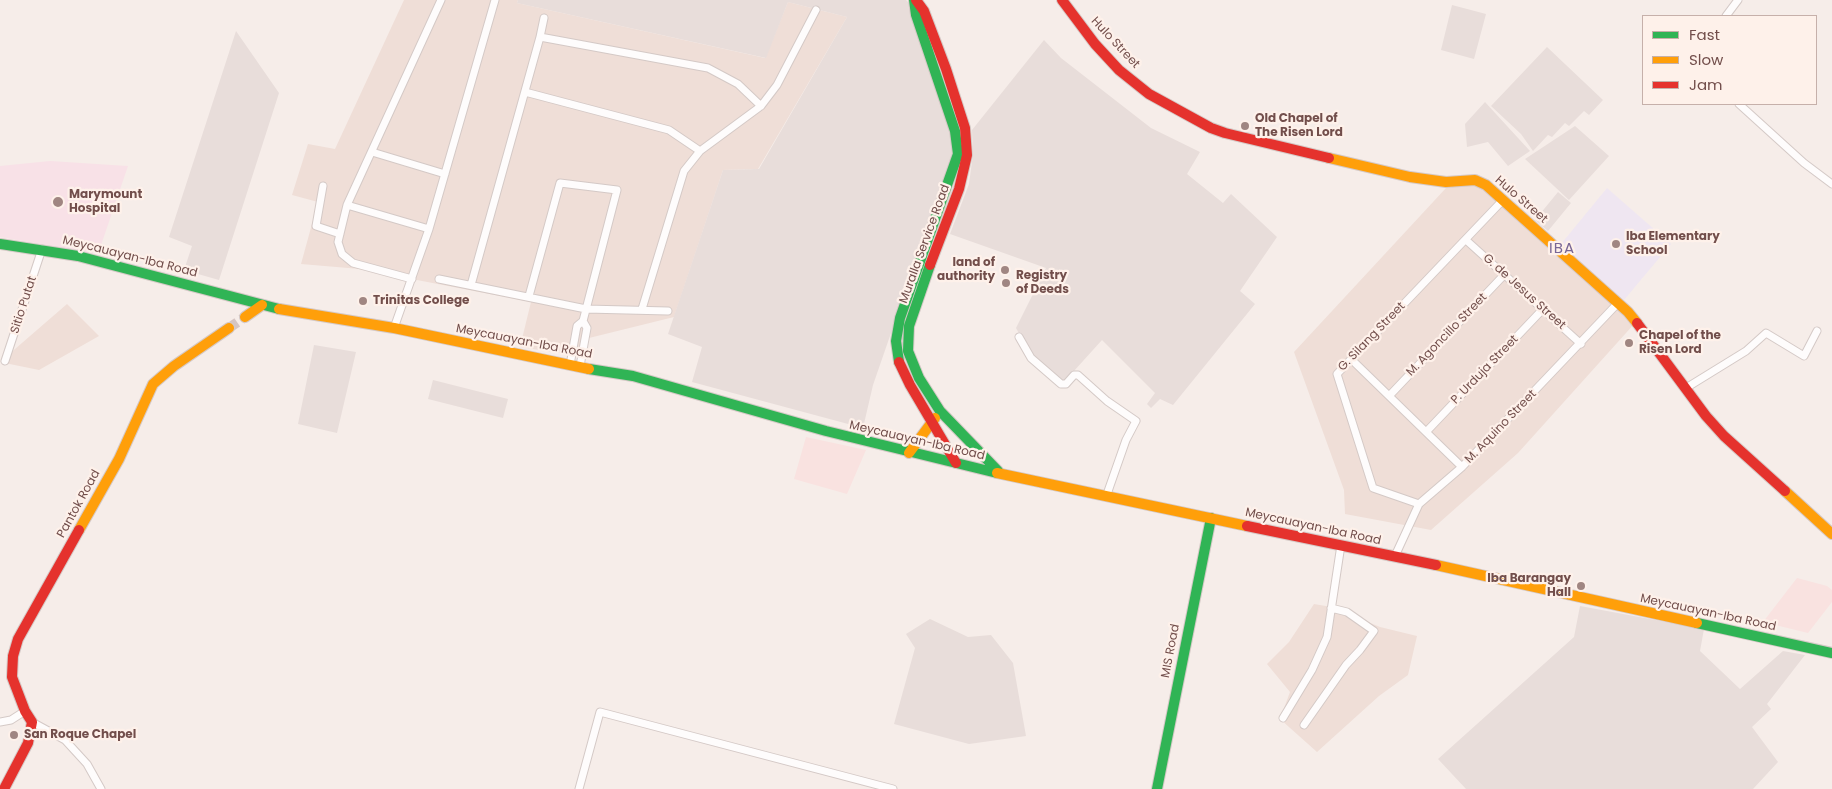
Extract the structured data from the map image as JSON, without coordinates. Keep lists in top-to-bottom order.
{
  "streets": {
    "main road": [
      "Hulo Street",
      "Muralla Service Road",
      "Meycauayan-Iba Road",
      "Pantok Road",
      "MIS Road"
    ],
    "street": [
      "G. de Jesus Street",
      "Sitio Putat",
      "M. Agoncillo Street",
      "G. Silang Street",
      "P. Urduja Street",
      "M. Aquino Street"
    ]
  },
  "crossings": [
    ["Hulo Street", "G. Silang Street"],
    ["Hulo Street", "M. Aquino Street"],
    ["Muralla Service Road", "Meycauayan-Iba Road"],
    ["Meycauayan-Iba Road", "Sitio Putat"],
    ["Meycauayan-Iba Road", "M. Aquino Street"],
    ["Meycauayan-Iba Road", "MIS Road"],
    ["G. de Jesus Street", "M. Agoncillo Street"],
    ["G. de Jesus Street", "G. Silang Street"],
    ["G. de Jesus Street", "P. Urduja Street"],
    ["G. de Jesus Street", "M. Aquino Street"],
    ["G. Silang Street", "M. Aquino Street"]
  ],
  "districts": ["IBA"],
  "places": [
    "Old Chapel of The Risen Lord",
    "Marymount Hospital",
    "Iba Elementary School",
    "land of authority",
    "Registry of Deeds",
    "Trinitas College",
    "Chapel of the Risen Lord",
    "Iba Barangay Hall",
    "San Roque Chapel"
  ],
  "legend": ["Fast", "Slow", "Jam"]
}
